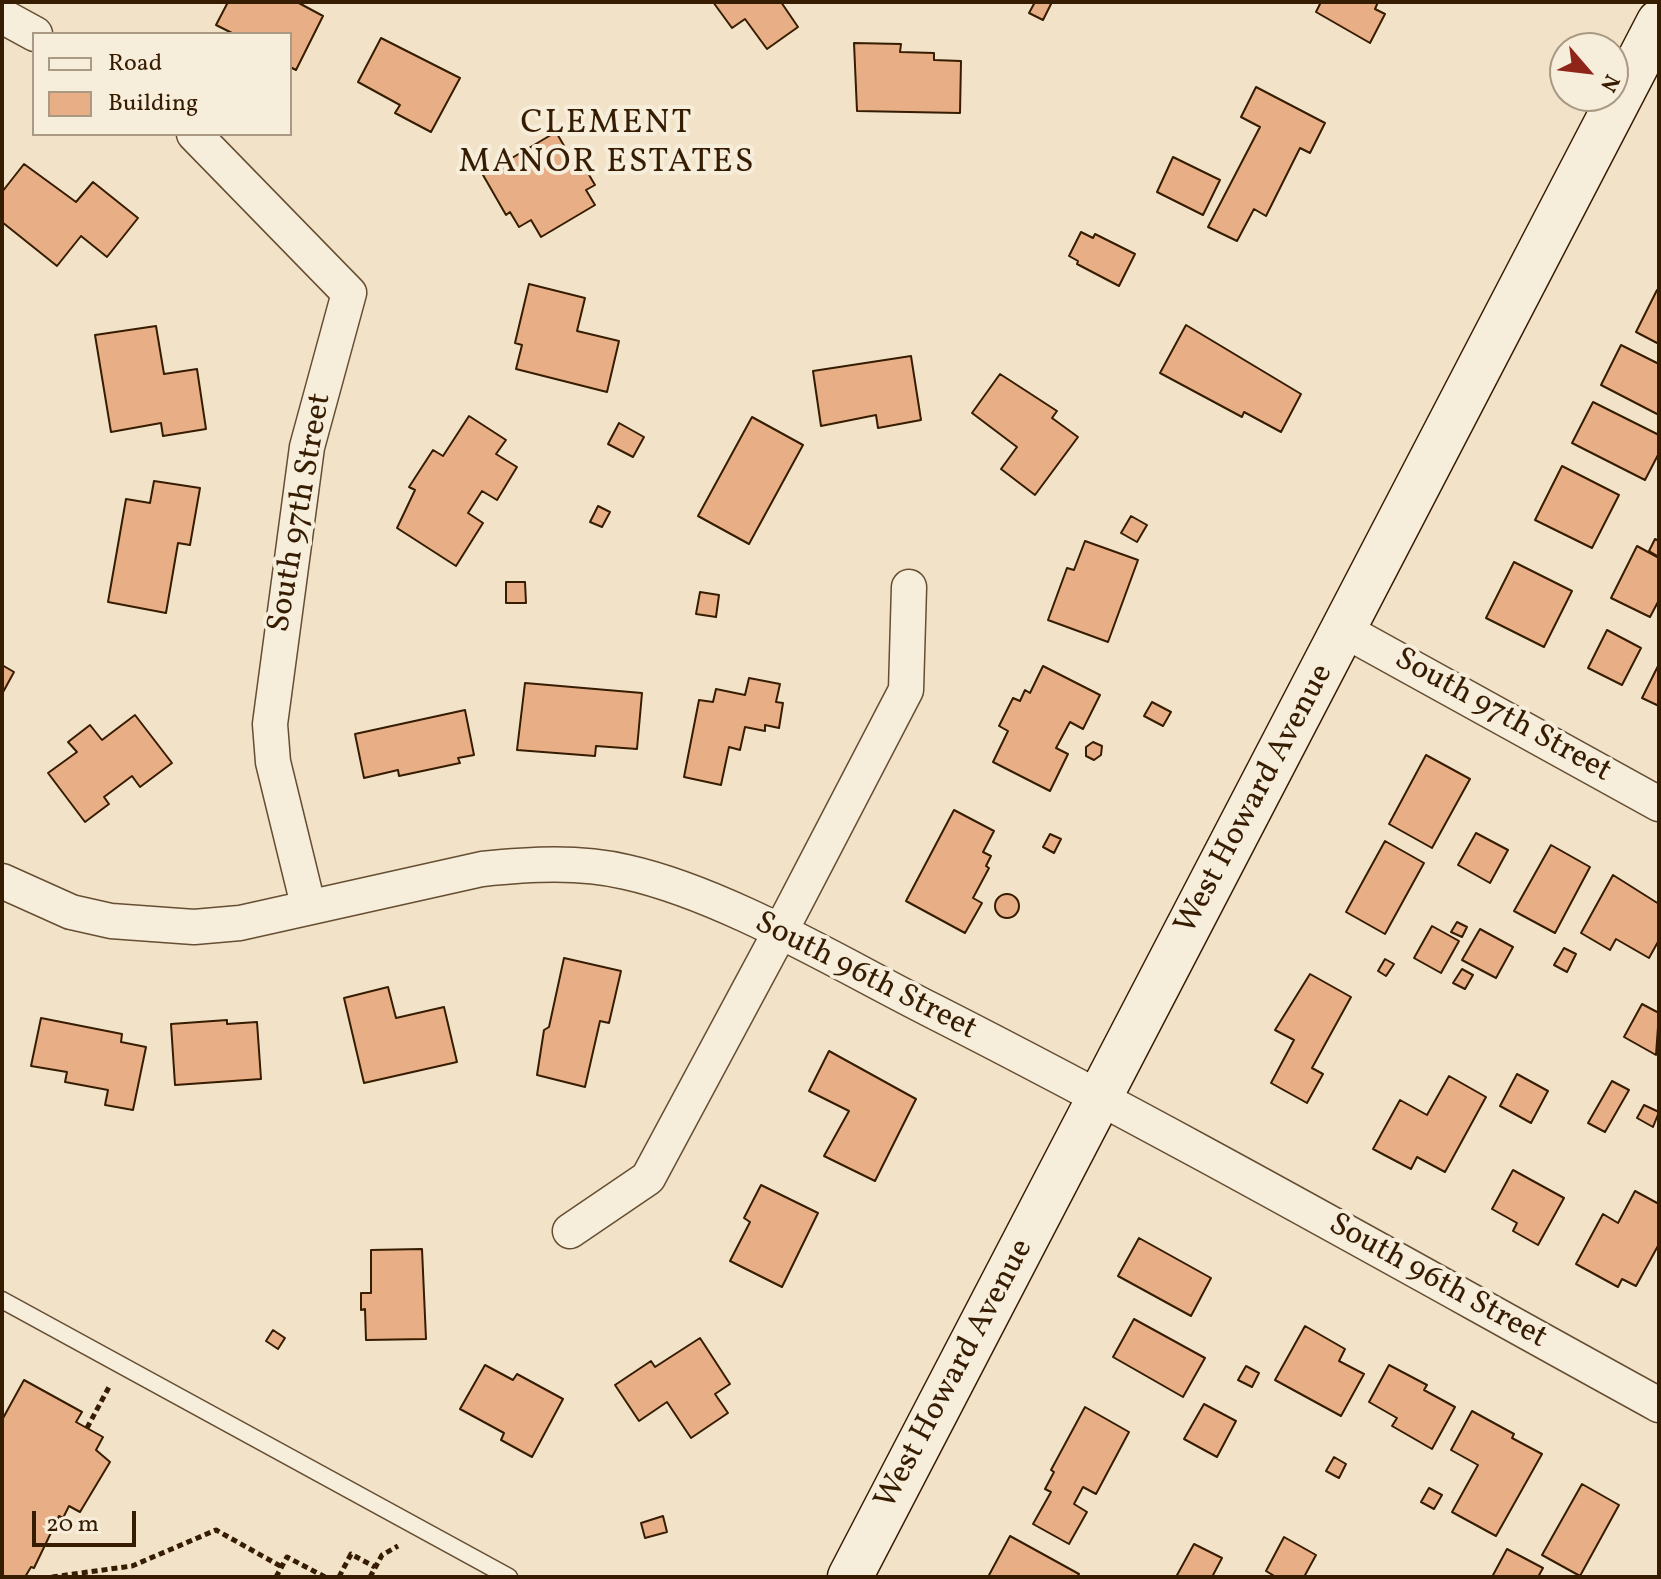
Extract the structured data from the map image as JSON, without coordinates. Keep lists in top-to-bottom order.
{
  "streets": {
    "street": ["South 97th Street", "West Howard Avenue", "South 96th Street"]
  },
  "crossings": [
    ["South 97th Street", "West Howard Avenue"],
    ["South 97th Street", "South 96th Street"],
    ["West Howard Avenue", "South 96th Street"]
  ],
  "districts": ["CLEMENT MANOR ESTATES"],
  "legend": ["Road", "Building"],
  "scale_bar": "20 m",
  "north": "bottom right"
}
